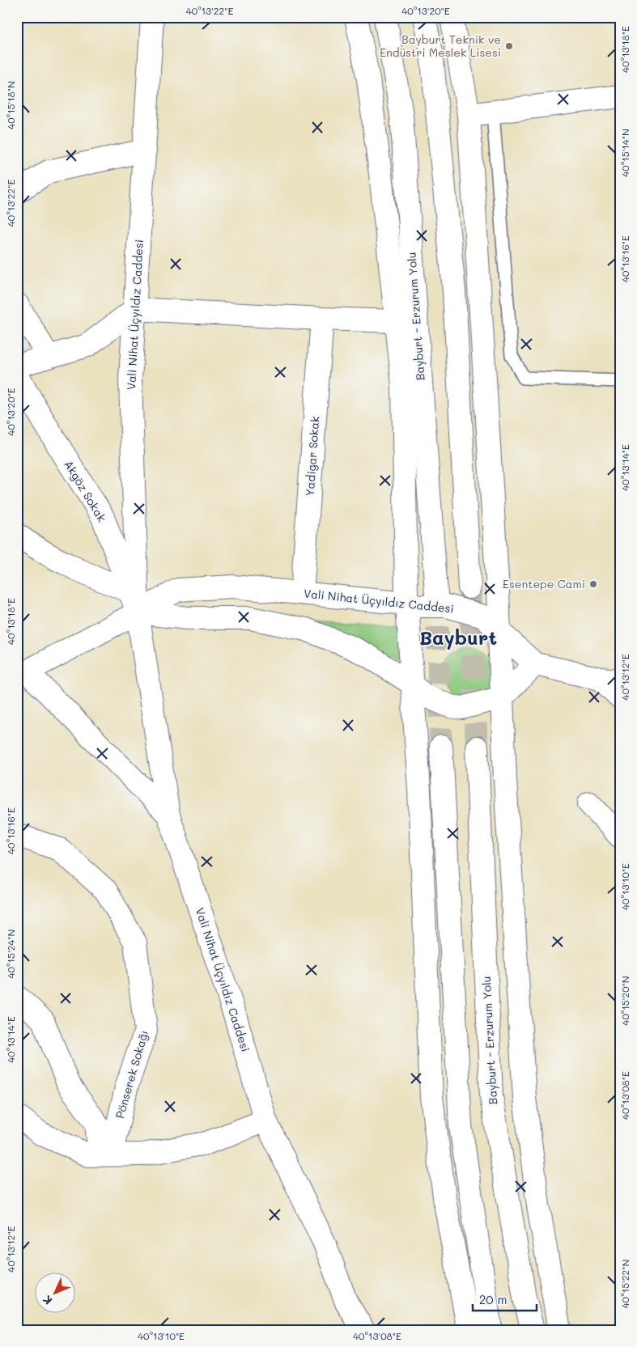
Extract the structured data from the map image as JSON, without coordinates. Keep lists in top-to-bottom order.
{
  "streets": {
    "main road": [
      "Vali Nihat Üçyıldız Caddesi",
      "Bayburt - Erzurum Yolu",
      "Yadigar Sokak",
      "Akgöz Sokak",
      "Pönserek Sokağı"
    ]
  },
  "crossings": [
    ["Vali Nihat Üçyıldız Caddesi", "Yadigar Sokak"],
    ["Vali Nihat Üçyıldız Caddesi", "Akgöz Sokak"]
  ],
  "districts": ["Bayburt"],
  "places": ["Bayburt Teknik ve Endüstri Meslek Lisesi", "Esentepe Cami"],
  "scale_bar": "20 m",
  "north": "bottom left",
  "coordinates": [
    "40°13'22\"E",
    "40°13'20\"E",
    "40°13'18\"E",
    "40°15'18\"N",
    "40°15'14\"N",
    "40°13'16\"E",
    "40°13'14\"E",
    "40°13'12\"E",
    "40°13'10\"E",
    "40°15'24\"N",
    "40°15'20\"N",
    "40°13'08\"E",
    "40°15'22\"N"
  ]
}
